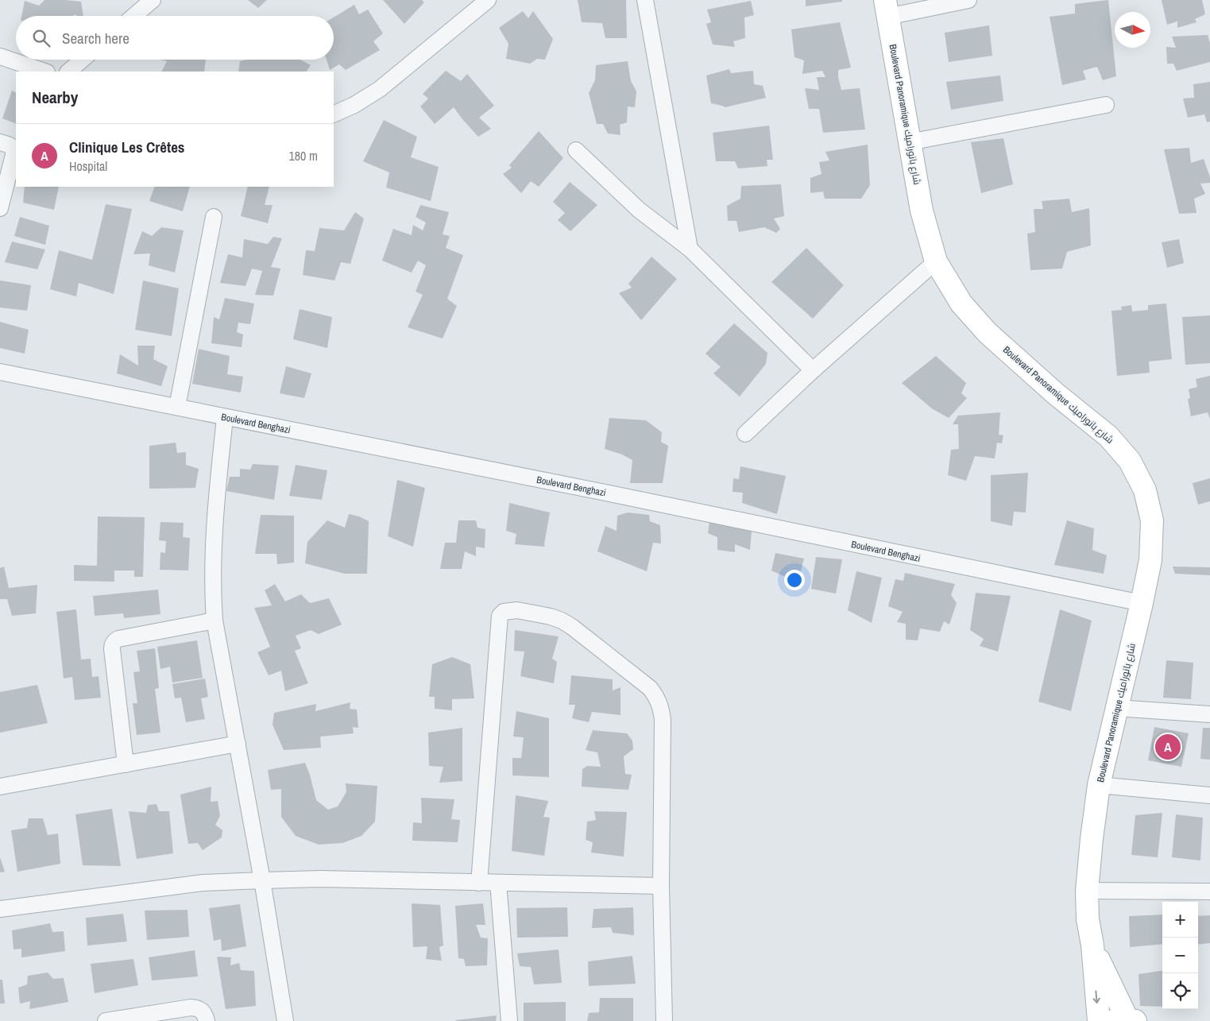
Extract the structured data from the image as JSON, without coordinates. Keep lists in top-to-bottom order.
{
  "streets": {
    "main road": ["Boulevard Panoramique شارع بانوراميك"],
    "street": ["Boulevard Benghazi"]
  },
  "crossings": [
    ["Boulevard Panoramique شارع بانوراميك", "Boulevard Benghazi"]
  ],
  "north": "right",
  "page": {
    "search": "Search here",
    "heading": "Nearby",
    "list": [
      {
        "mark": "A",
        "name": "Clinique Les Crêtes",
        "note": "Hospital",
        "value": "180 m"
      }
    ],
    "pins": "A",
    "map_buttons": ["+", "−"]
  }
}
